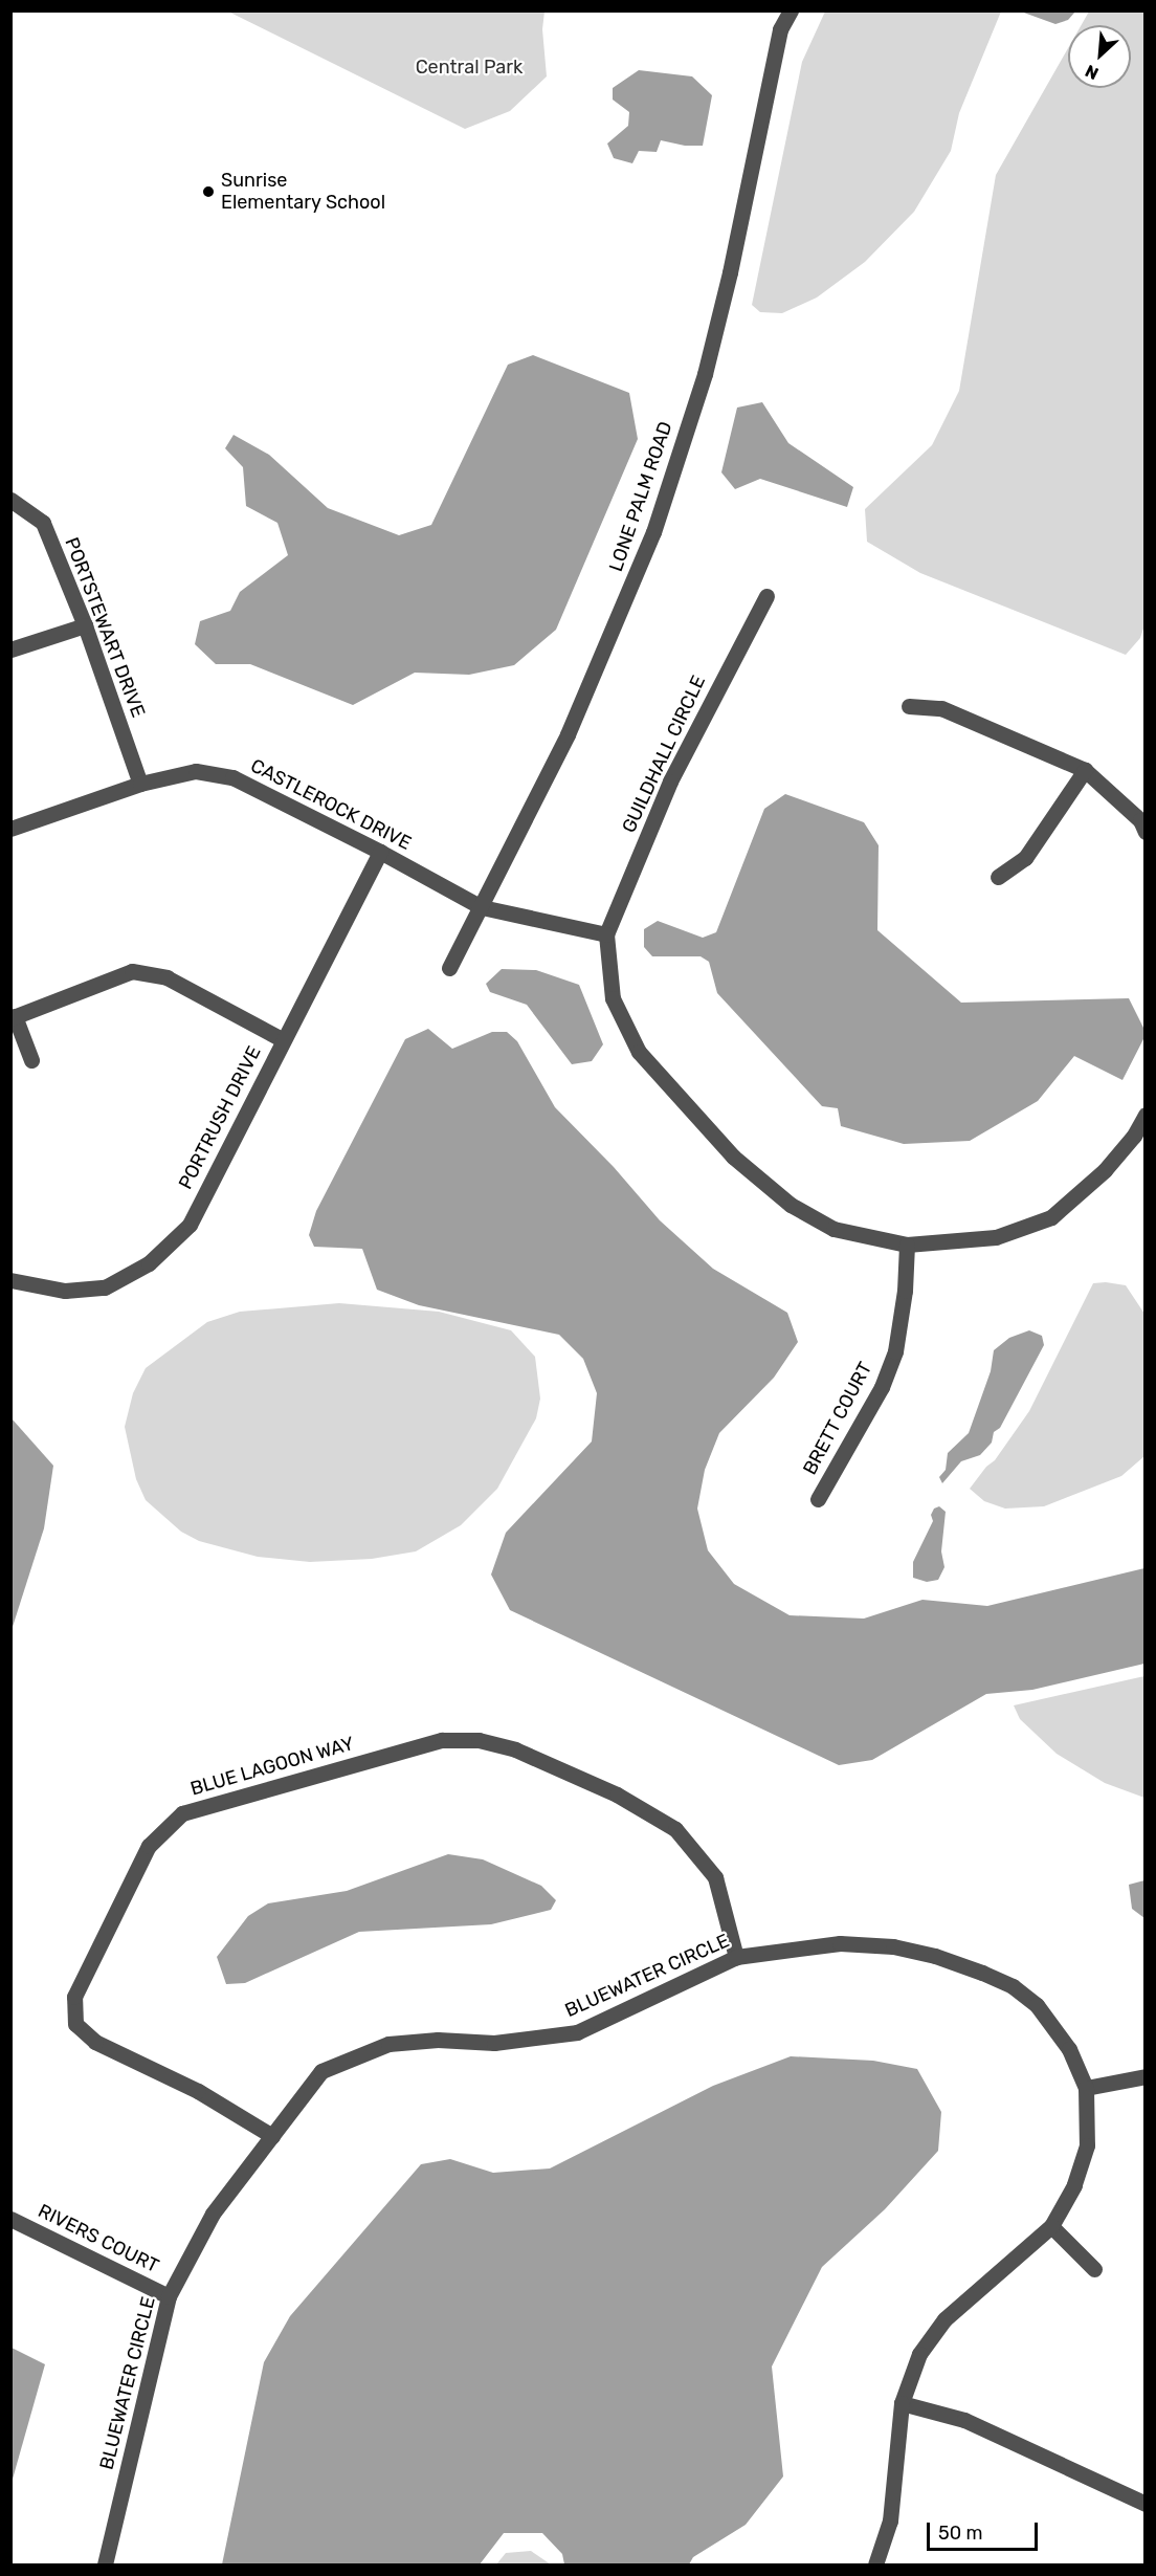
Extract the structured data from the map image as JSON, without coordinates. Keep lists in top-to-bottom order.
{
  "streets": {
    "street": [
      "LONE PALM ROAD",
      "PORTSTEWART DRIVE",
      "GUILDHALL CIRCLE",
      "CASTLEROCK DRIVE",
      "PORTRUSH DRIVE",
      "BRETT COURT",
      "BLUE LAGOON WAY",
      "BLUEWATER CIRCLE",
      "RIVERS COURT"
    ]
  },
  "crossings": [
    ["LONE PALM ROAD", "CASTLEROCK DRIVE"],
    ["PORTSTEWART DRIVE", "CASTLEROCK DRIVE"],
    ["GUILDHALL CIRCLE", "BRETT COURT"],
    ["CASTLEROCK DRIVE", "PORTRUSH DRIVE"],
    ["BLUE LAGOON WAY", "BLUEWATER CIRCLE"],
    ["BLUEWATER CIRCLE", "RIVERS COURT"]
  ],
  "parks": ["Central Park"],
  "places": ["Sunrise Elementary School"],
  "scale_bar": "50 m",
  "north": "bottom left"
}
